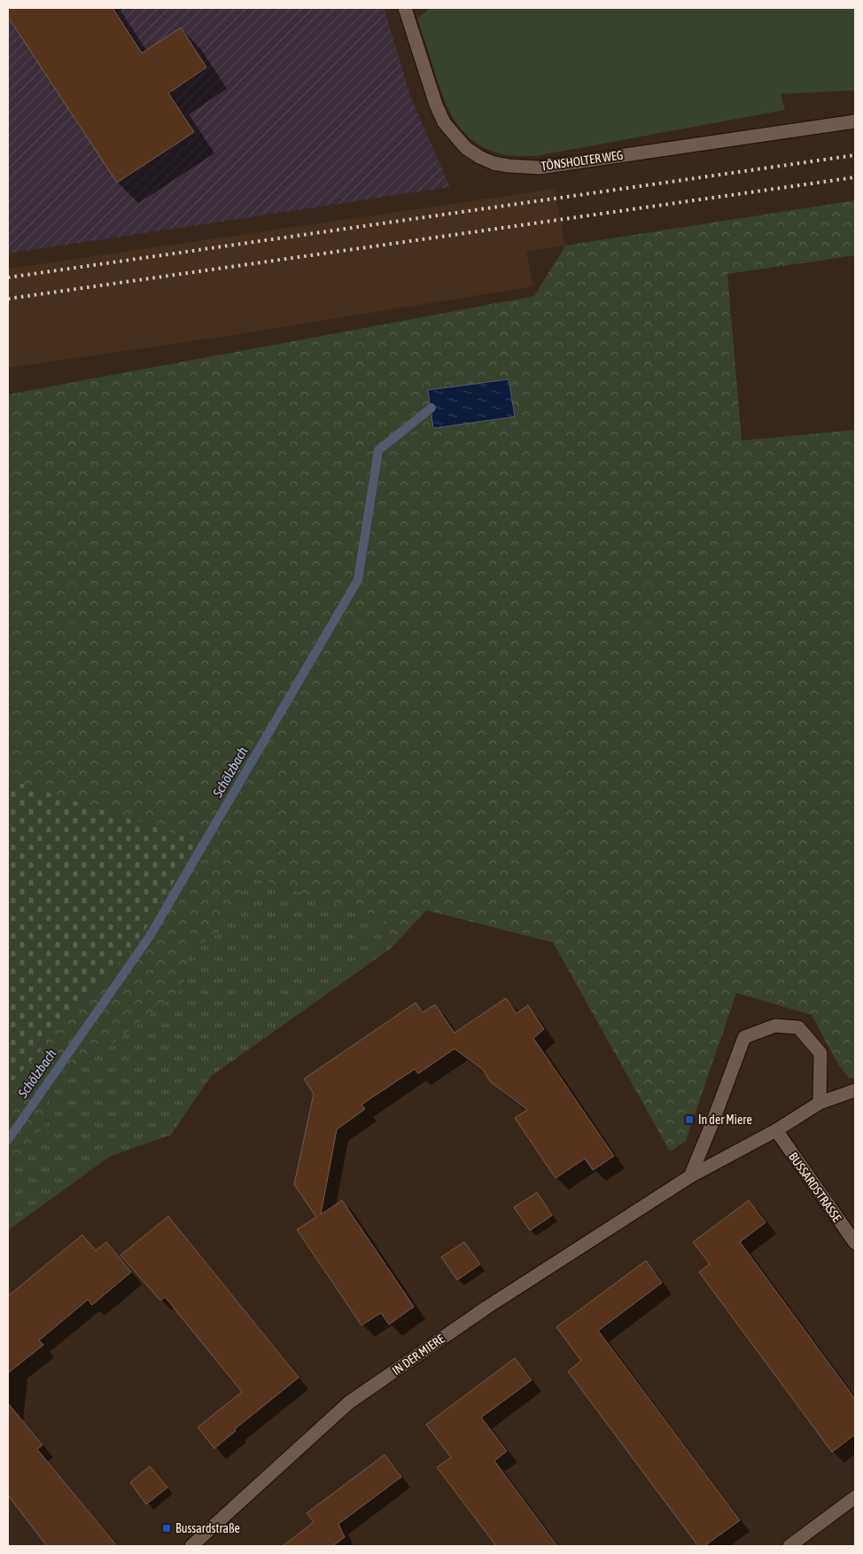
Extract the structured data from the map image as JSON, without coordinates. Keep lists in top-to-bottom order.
{
  "streets": {
    "street": ["TÖNSHOLTER WEG", "BUSSARDSTRASSE", "IN DER MIERE"]
  },
  "crossings": [
    ["BUSSARDSTRASSE", "IN DER MIERE"]
  ],
  "water": ["Schölzbach"],
  "places": {
    "transit": ["In der Miere", "Bussardstraße"]
  }
}
